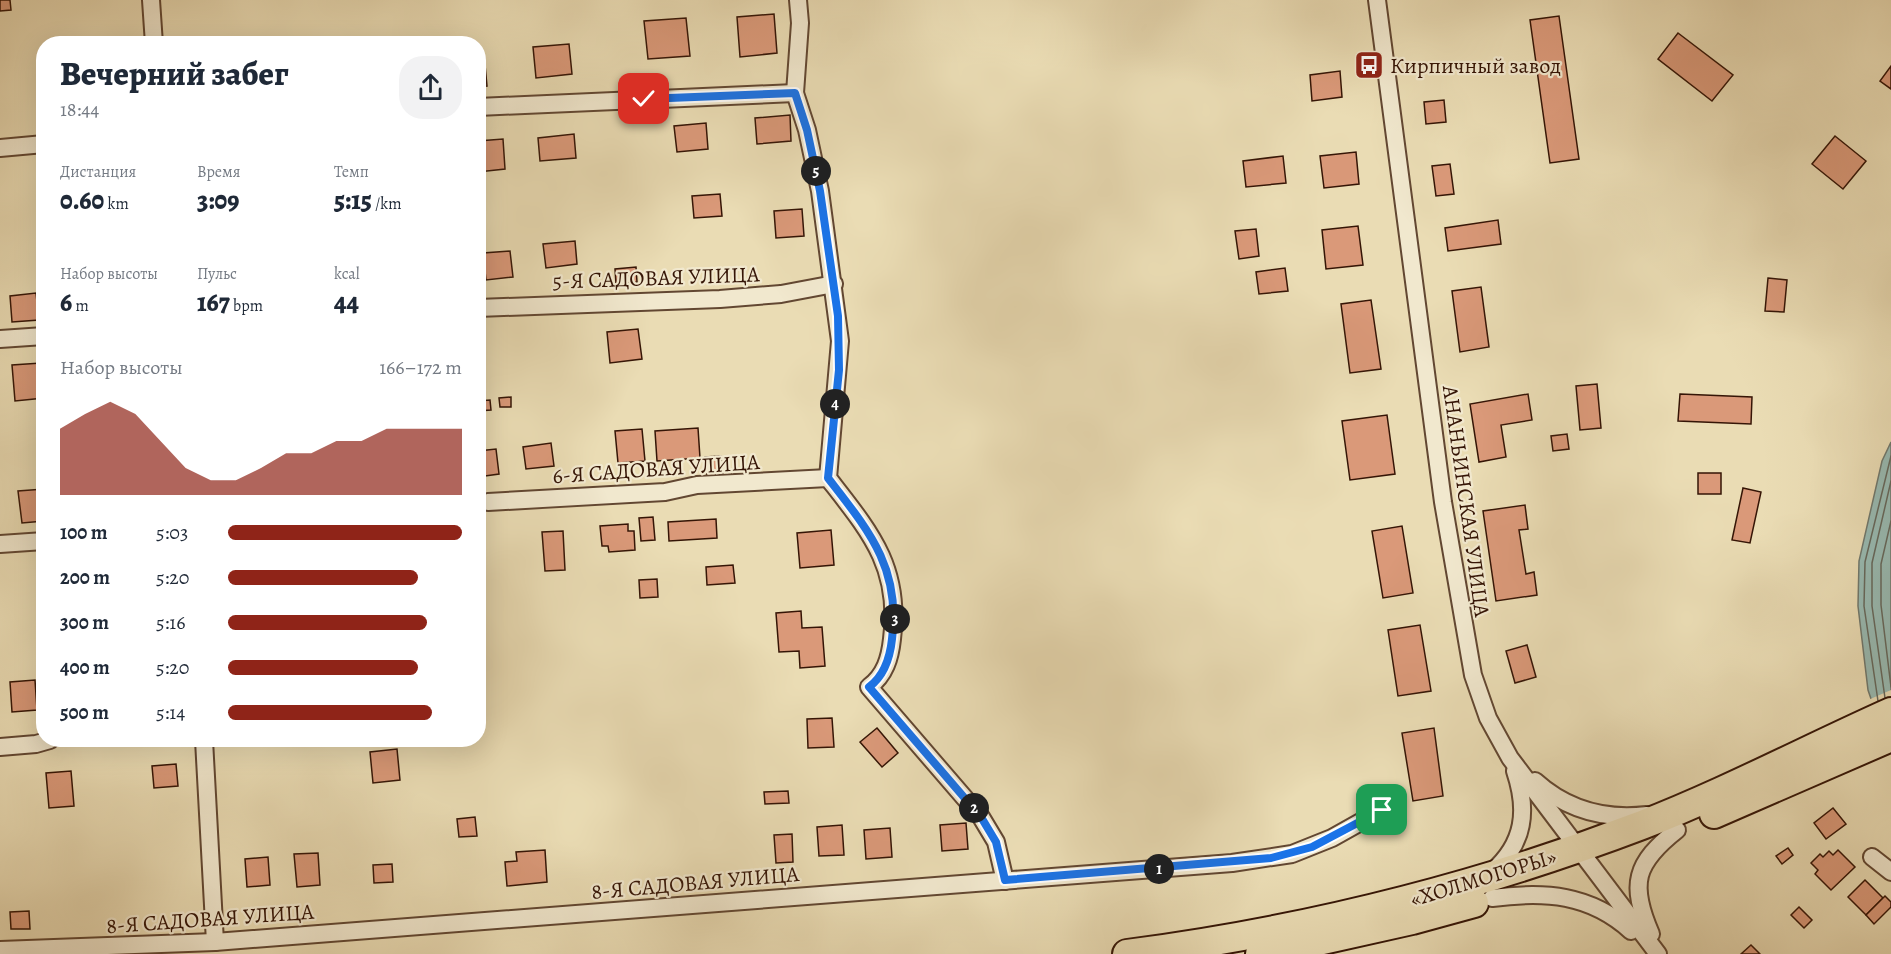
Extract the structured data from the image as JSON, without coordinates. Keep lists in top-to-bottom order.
{
  "streets": {
    "highway": ["«ХОЛМОГОРЫ»"],
    "street": [
      "5-Я САДОВАЯ УЛИЦА",
      "6-Я САДОВАЯ УЛИЦА",
      "АНАНЬИНСКАЯ УЛИЦА",
      "8-Я САДОВАЯ УЛИЦА"
    ]
  },
  "crossings": [
    ["АНАНЬИНСКАЯ УЛИЦА", "«ХОЛМОГОРЫ»"]
  ],
  "places": {
    "bus stop": ["Кирпичный завод"]
  },
  "page": {
    "heading": ["Вечерний забег", "18:44"],
    "stats": [
      ["Дистанция", "0.60 km"],
      ["Время", "3:09"],
      ["Темп", "5:15 /km"],
      ["Набор высоты", "6 m"],
      ["Пульс", "167 bpm"],
      ["kcal", "44"]
    ],
    "pins": [
      "5",
      "4",
      "3",
      "2",
      "1"
    ],
    "chart": ["Набор высоты", "166–172 m"],
    "list": [
      {
        "name": "100 m",
        "note": "5:03"
      },
      {
        "name": "200 m",
        "note": "5:20"
      },
      {
        "name": "300 m",
        "note": "5:16"
      },
      {
        "name": "400 m",
        "note": "5:20"
      },
      {
        "name": "500 m",
        "note": "5:14"
      }
    ]
  }
}
